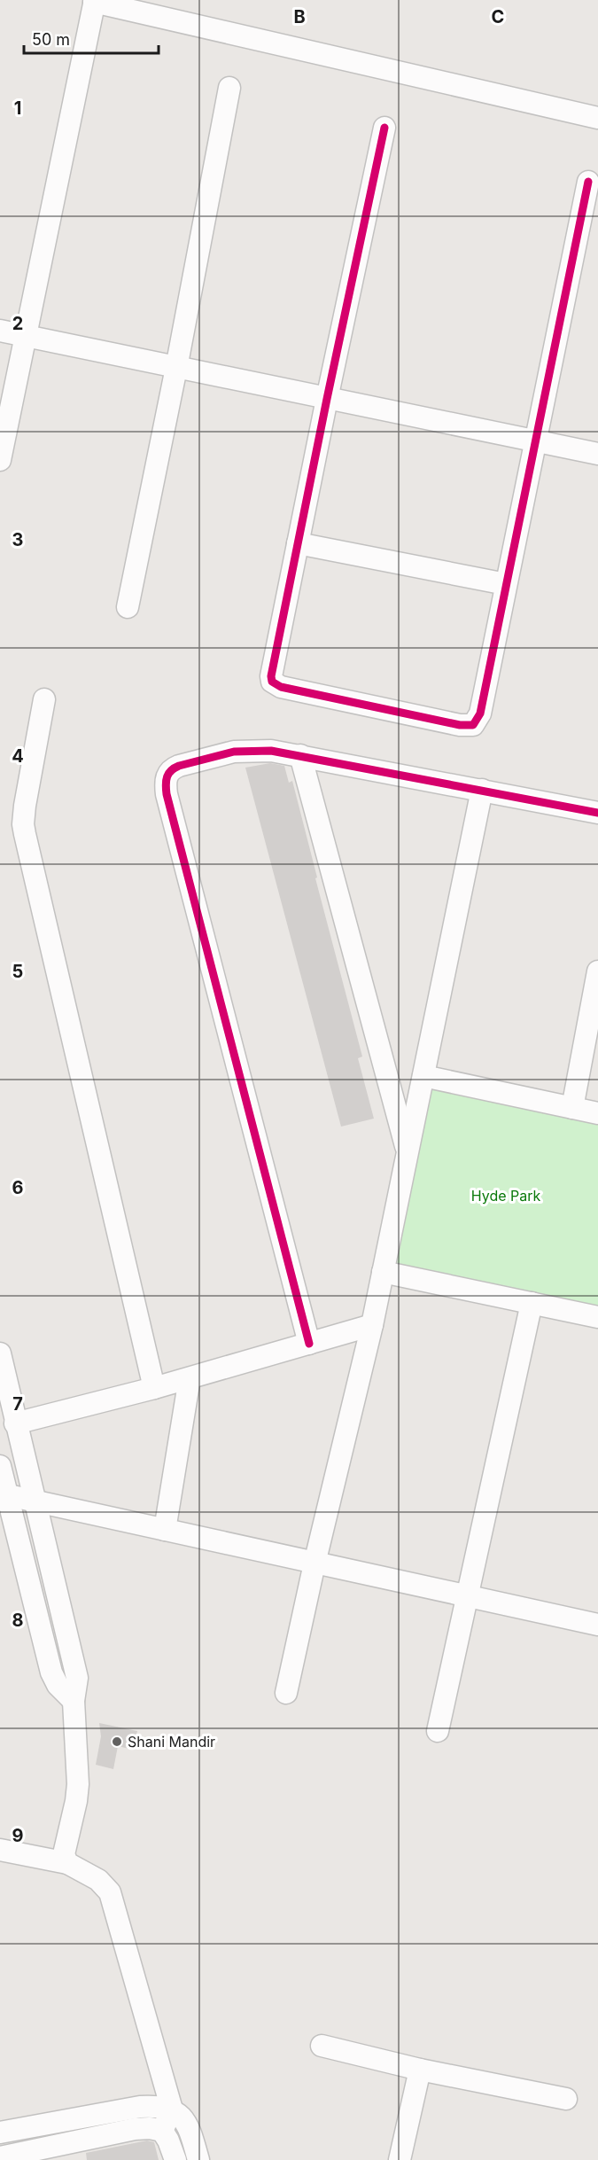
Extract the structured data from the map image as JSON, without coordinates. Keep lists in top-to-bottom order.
{
  "parks": ["Hyde Park"],
  "places": ["Shani Mandir"],
  "scale_bar": "50 m",
  "grid": {
    "columns": ["B", "C"],
    "rows": [
      "1",
      "2",
      "3",
      "4",
      "5",
      "6",
      "7",
      "8",
      "9"
    ]
  }
}
